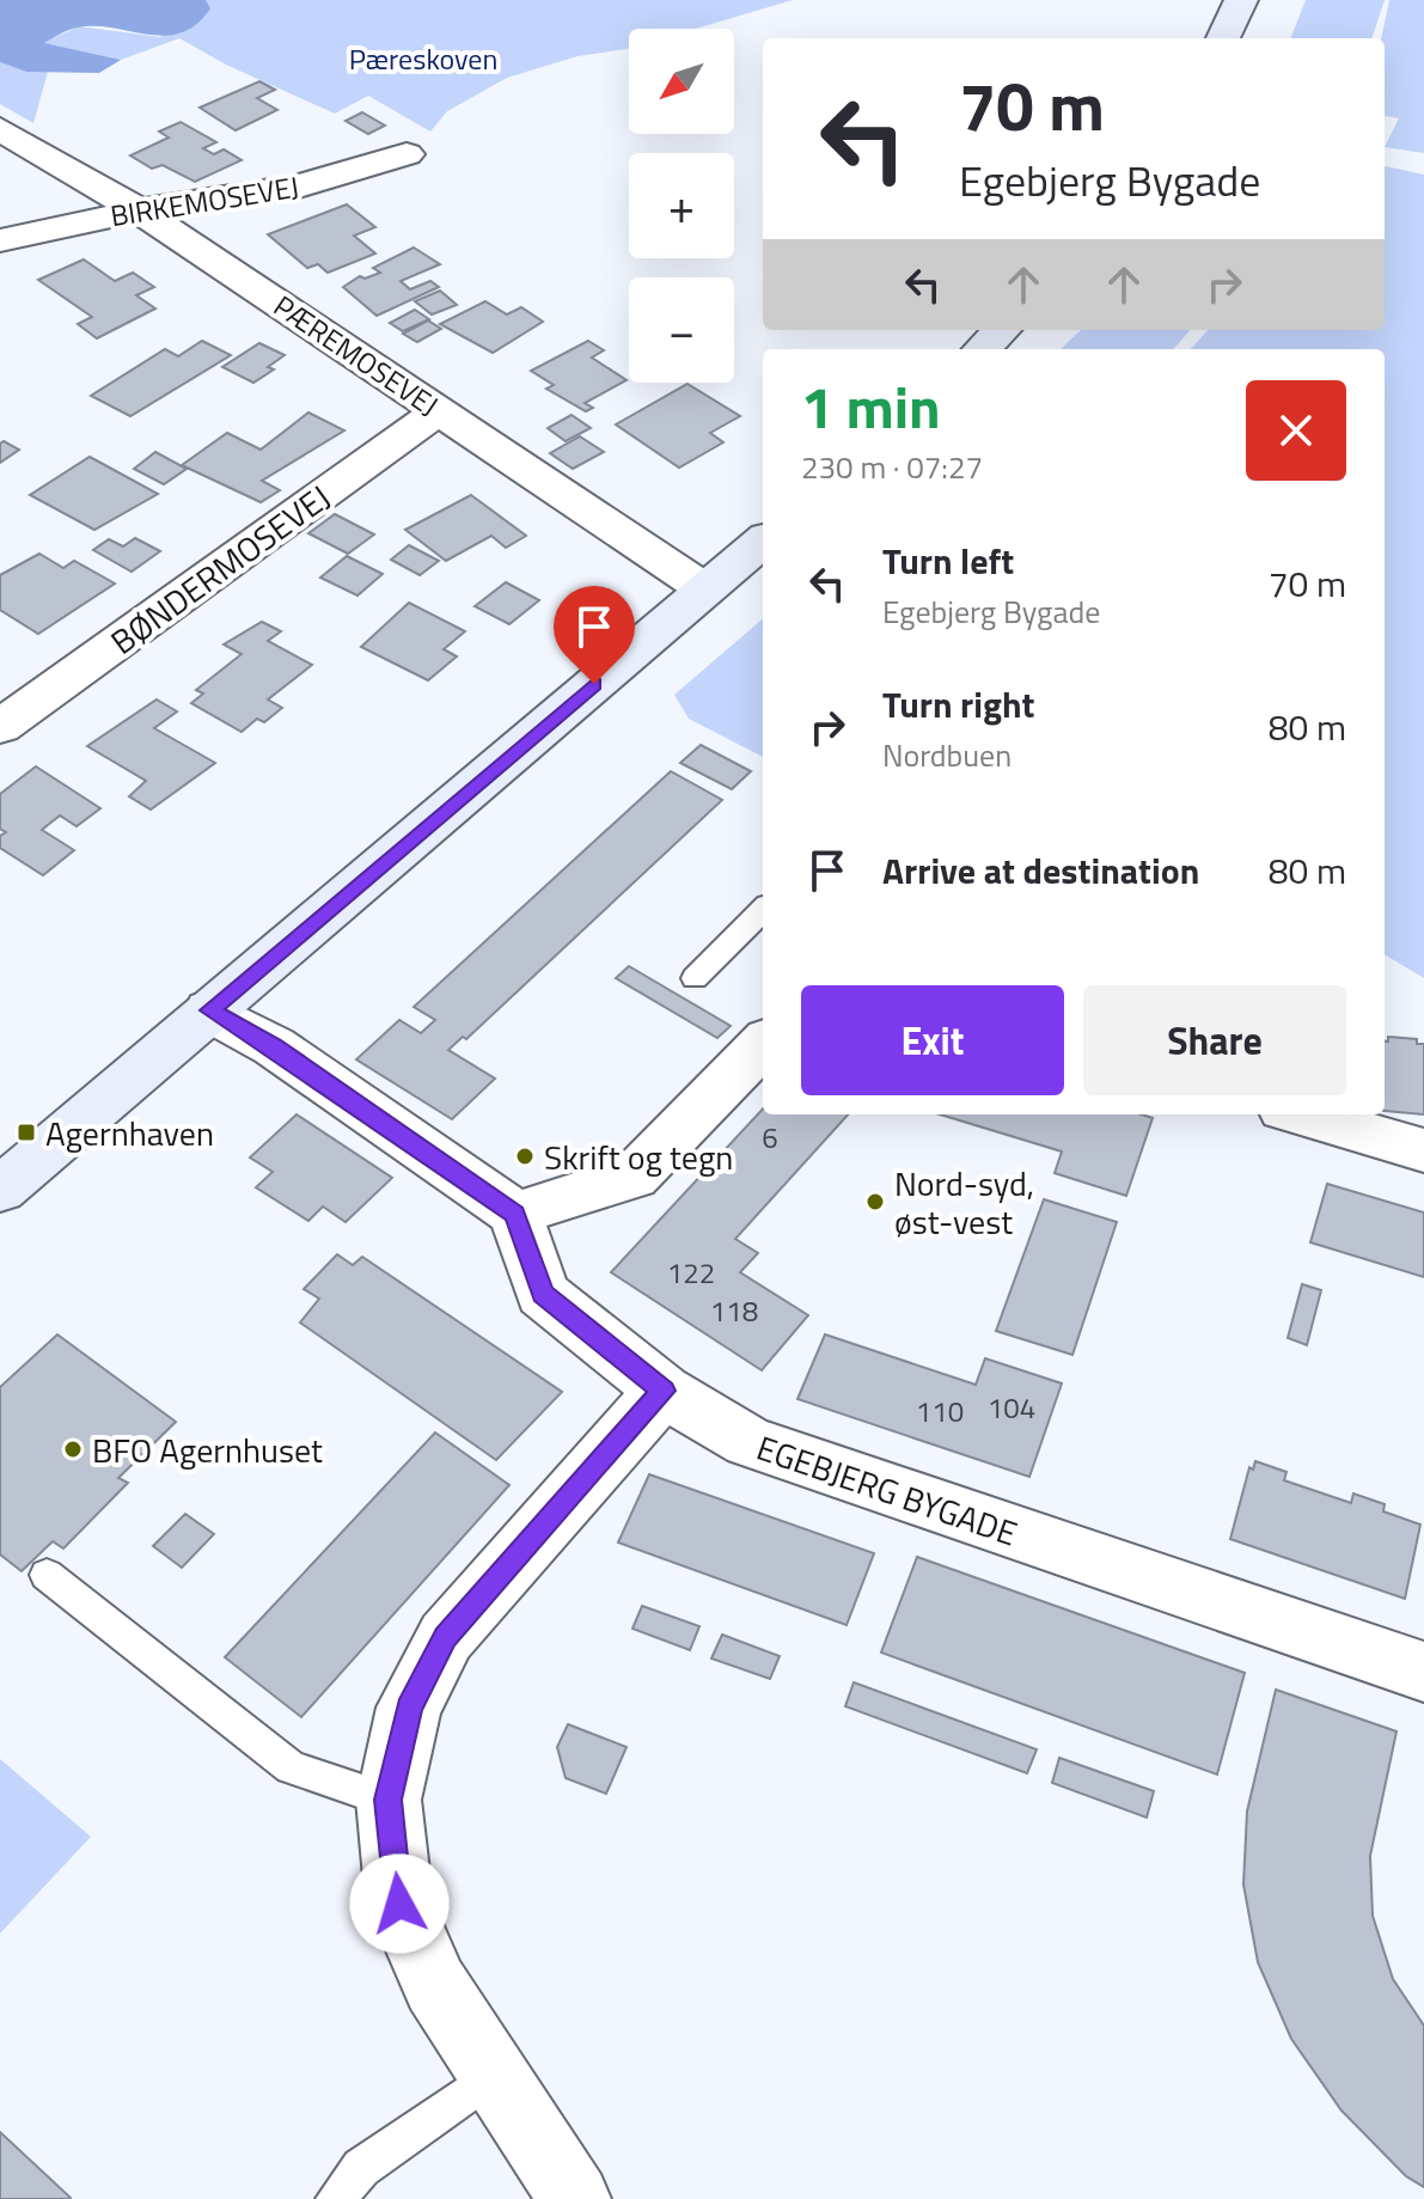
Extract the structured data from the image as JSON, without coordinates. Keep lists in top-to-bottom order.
{
  "streets": {
    "street": [
      "BIRKEMOSEVEJ",
      "PÆREMOSEVEJ",
      "BØNDERMOSEVEJ",
      "EGEBJERG BYGADE"
    ]
  },
  "crossings": [
    ["BIRKEMOSEVEJ", "PÆREMOSEVEJ"],
    ["PÆREMOSEVEJ", "BØNDERMOSEVEJ"]
  ],
  "parks": ["Pæreskoven"],
  "places": {
    "transit": ["Agernhaven"],
    "other": ["Skrift og tegn", "Nord-syd, øst-vest", "BFO Agernhuset"]
  },
  "house_numbers": [
    "6",
    "122",
    "118",
    "104",
    "110"
  ],
  "north": "bottom left",
  "page": {
    "map_buttons": ["+", "−"],
    "turn": ["70 m", "Egebjerg Bygade"],
    "heading": ["1 min", "230 m · 07:27"],
    "list": [
      {
        "name": "Turn left",
        "note": "Egebjerg Bygade",
        "value": "70 m"
      },
      {
        "name": "Turn right",
        "note": "Nordbuen",
        "value": "80 m"
      },
      {
        "name": "Arrive at destination",
        "value": "80 m"
      }
    ],
    "buttons": ["Exit", "Share"]
  }
}
